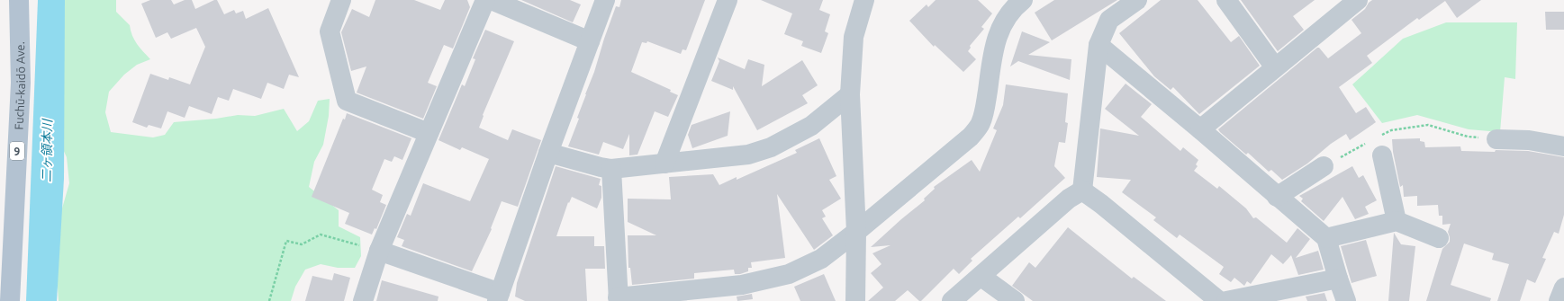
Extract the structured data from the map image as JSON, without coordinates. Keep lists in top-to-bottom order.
{
  "streets": {
    "main road": ["Fuchū-kaidō Ave.", "9"]
  },
  "water": ["二ヶ領本川"]
}
